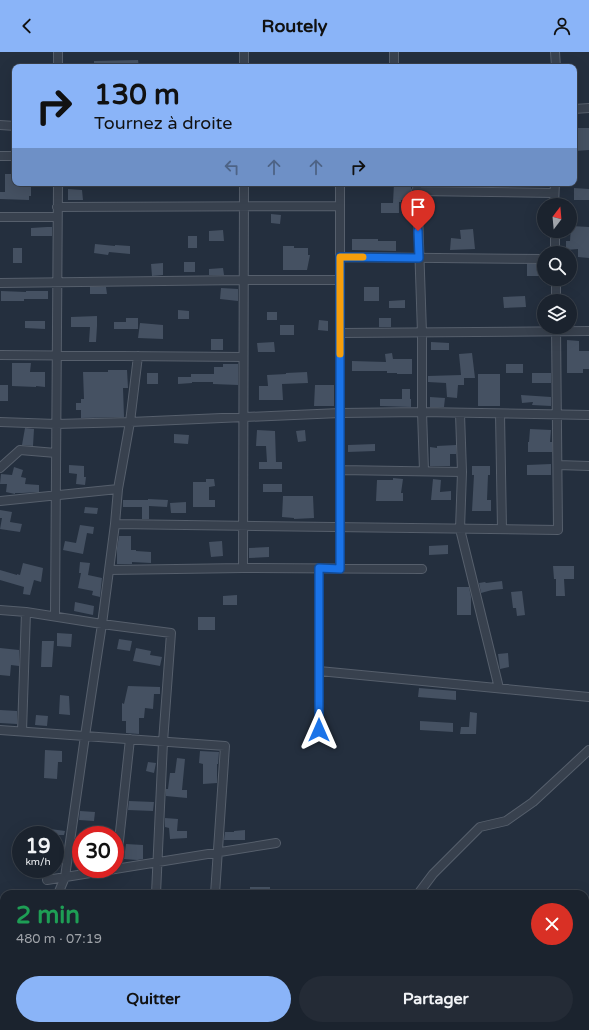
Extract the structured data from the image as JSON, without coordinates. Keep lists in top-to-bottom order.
{
  "north": "top",
  "page": {
    "header": "Routely",
    "turn": ["130 m", "Tournez à droite"],
    "speed": "19 km/h",
    "limit": "30",
    "heading": ["2 min", "480 m · 07:19"],
    "buttons": ["Quitter", "Partager"]
  }
}
